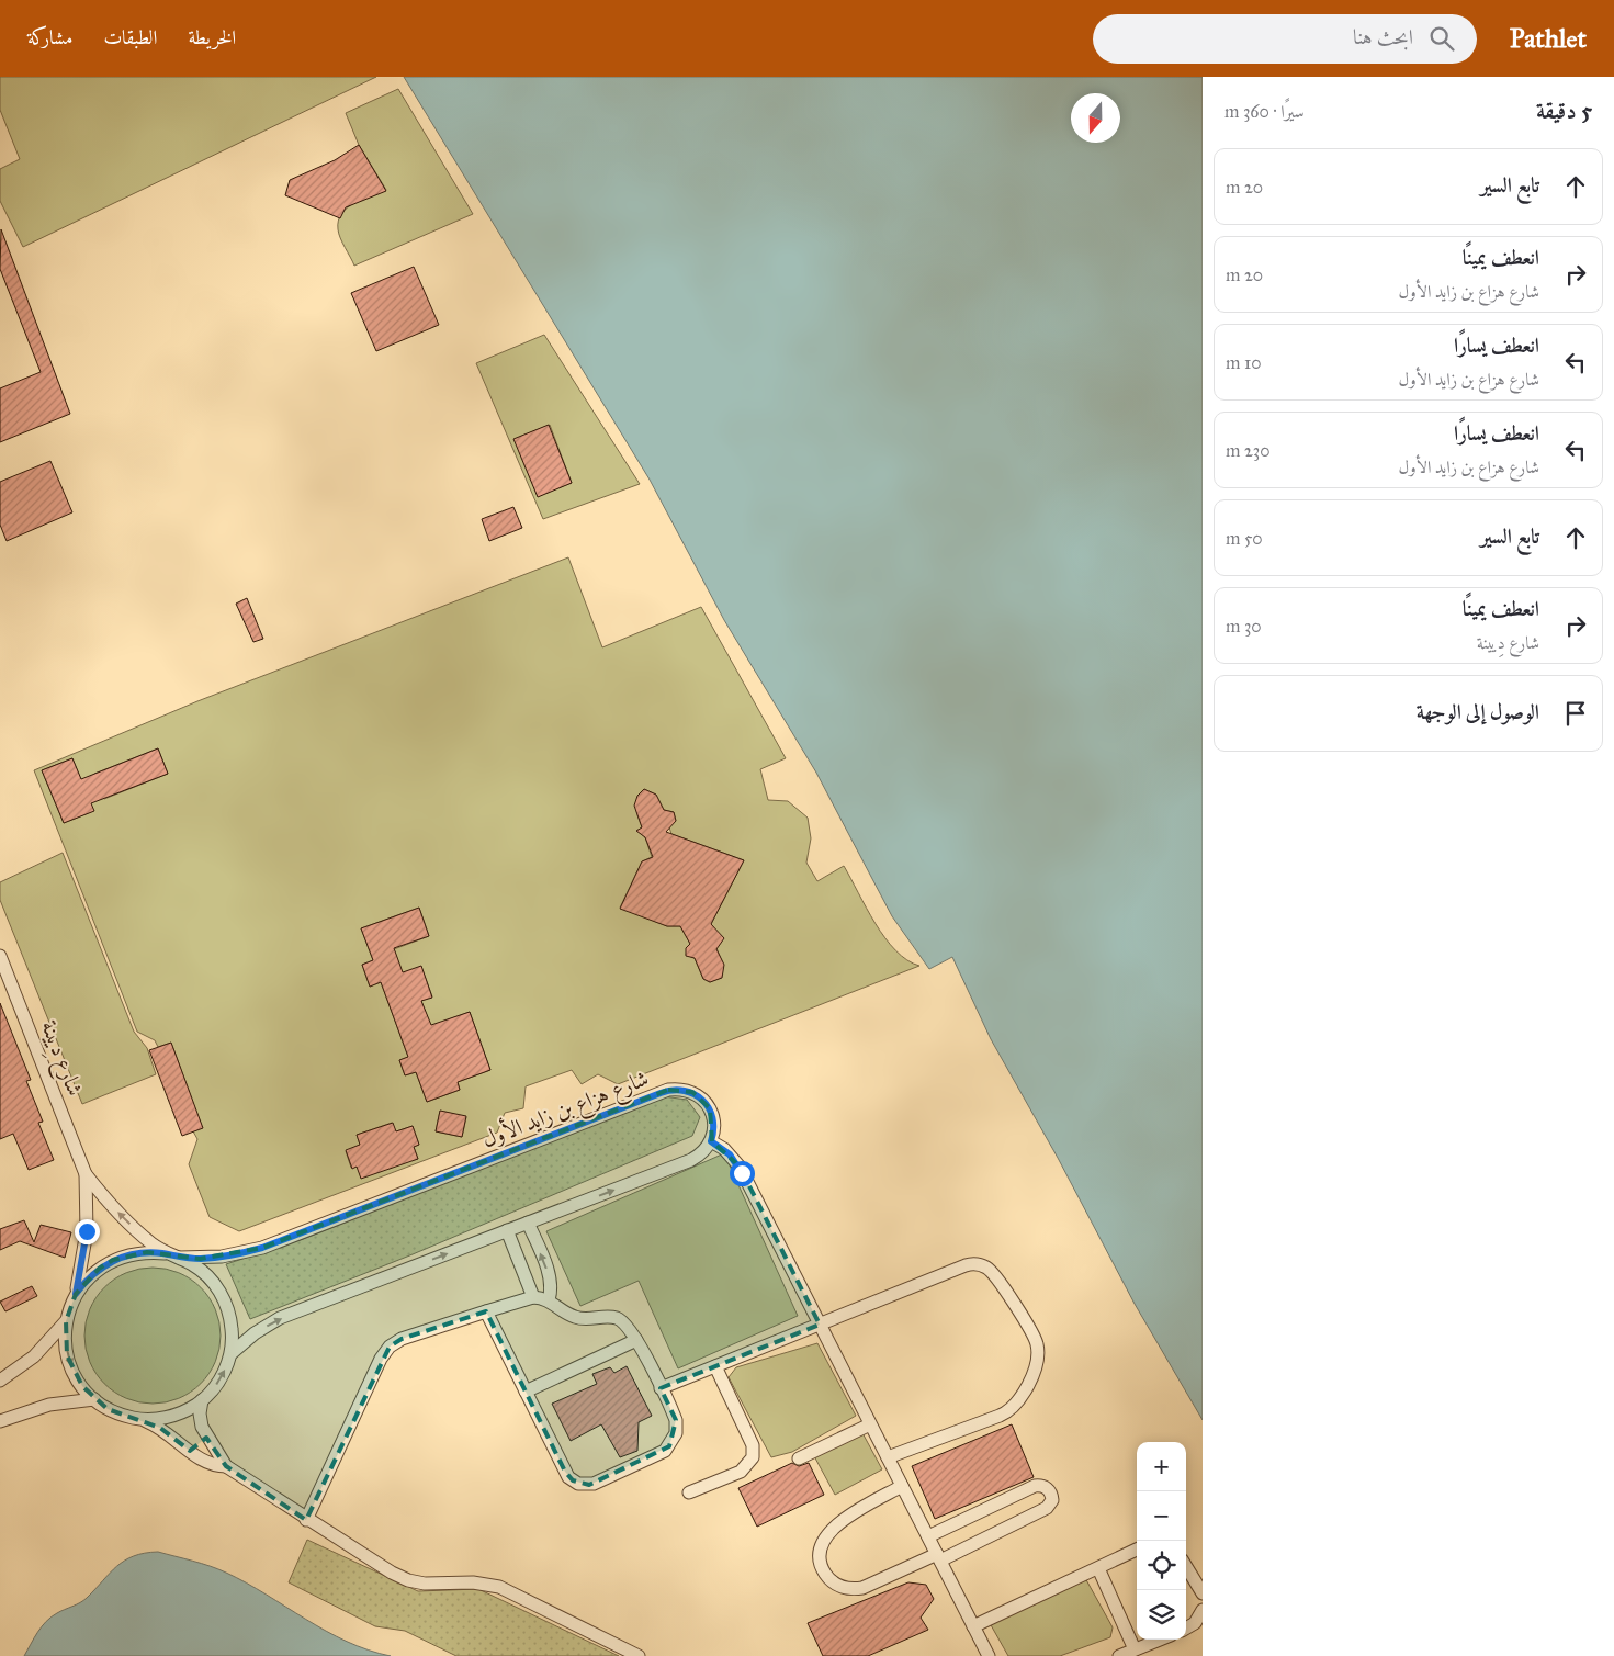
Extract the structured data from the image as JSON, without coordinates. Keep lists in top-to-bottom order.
{
  "streets": {
    "street": ["شارع دِيينة", "شارع هزاع بن زايد الأول"]
  },
  "crossings": [
    ["شارع دِيينة", "شارع هزاع بن زايد الأول"]
  ],
  "north": "bottom",
  "page": {
    "header": "Pathlet",
    "search": "ابحث هنا",
    "nav": ["الخريطة", "الطبقات", "مشاركة"],
    "heading": ["5 دقيقة", "سيرًا · 360 m"],
    "list": [
      ["تابع السير", "20 m"],
      ["انعطف يمينًا", "شارع هزاع بن زايد الأول", "20 m"],
      ["انعطف يسارًا", "شارع هزاع بن زايد الأول", "10 m"],
      ["انعطف يسارًا", "شارع هزاع بن زايد الأول", "230 m"],
      ["تابع السير", "50 m"],
      ["انعطف يمينًا", "شارع دِيينة", "30 m"],
      "الوصول إلى الوجهة"
    ],
    "map_buttons": ["+", "−"]
  }
}
